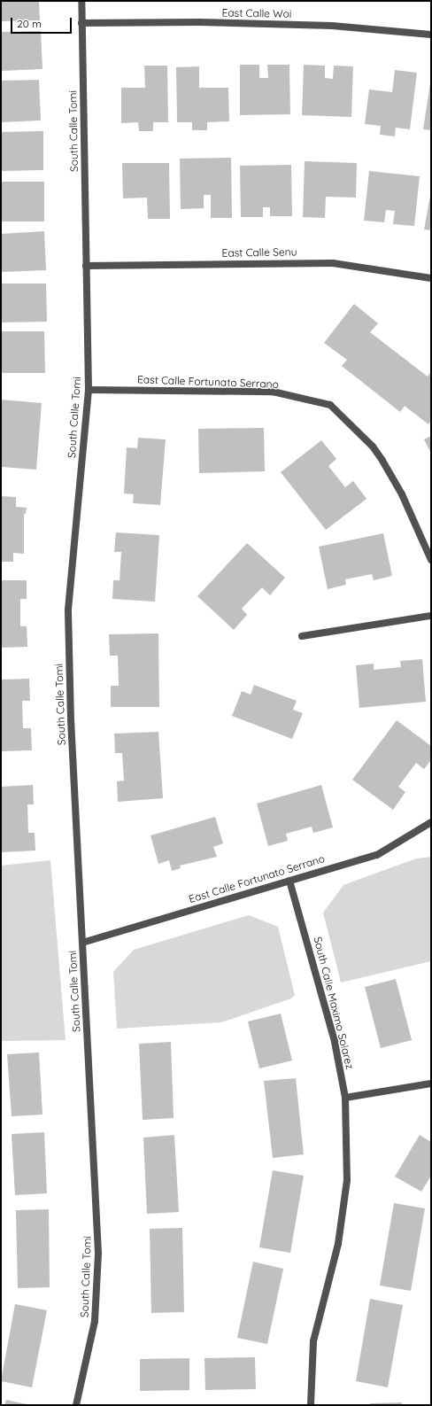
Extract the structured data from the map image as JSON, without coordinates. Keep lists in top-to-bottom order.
{
  "streets": {
    "street": [
      "East Calle Woi",
      "South Calle Tomi",
      "East Calle Senu",
      "East Calle Fortunato Serrano",
      "South Calle Maximo Solarez"
    ]
  },
  "crossings": [
    ["East Calle Woi", "South Calle Tomi"],
    ["South Calle Tomi", "East Calle Senu"],
    ["South Calle Tomi", "East Calle Fortunato Serrano"],
    ["East Calle Fortunato Serrano", "South Calle Maximo Solarez"]
  ],
  "scale_bar": "20 m"
}
